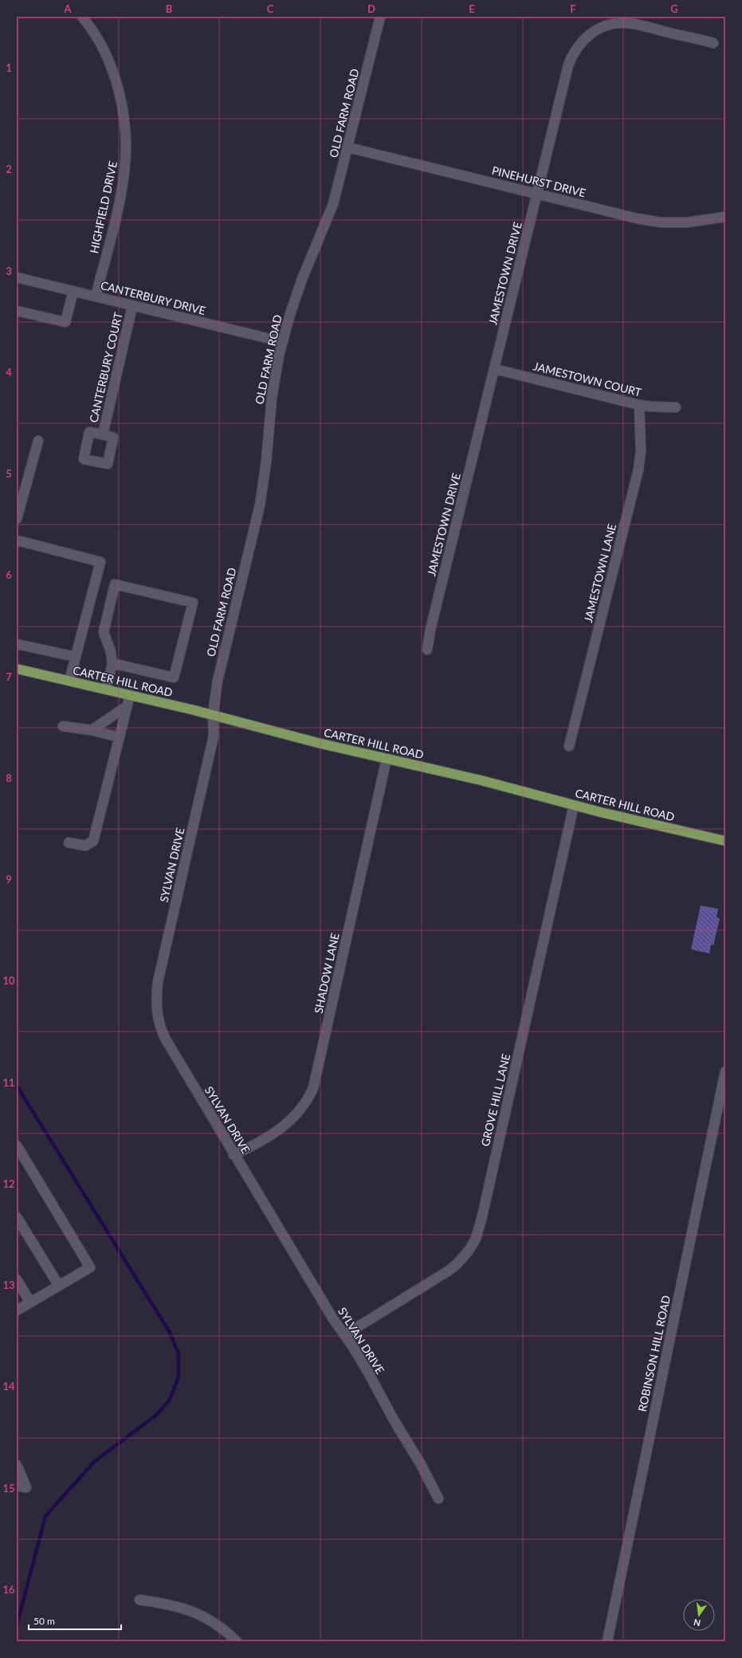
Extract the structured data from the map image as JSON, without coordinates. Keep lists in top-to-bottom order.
{
  "streets": {
    "main road": ["CARTER HILL ROAD"],
    "street": [
      "OLD FARM ROAD",
      "PINEHURST DRIVE",
      "HIGHFIELD DRIVE",
      "JAMESTOWN DRIVE",
      "CANTERBURY DRIVE",
      "CANTERBURY COURT",
      "JAMESTOWN COURT",
      "JAMESTOWN LANE",
      "SYLVAN DRIVE",
      "SHADOW LANE",
      "GROVE HILL LANE",
      "ROBINSON HILL ROAD"
    ]
  },
  "crossings": [
    ["OLD FARM ROAD", "PINEHURST DRIVE"],
    ["OLD FARM ROAD", "CANTERBURY DRIVE"],
    ["OLD FARM ROAD", "CARTER HILL ROAD"],
    ["OLD FARM ROAD", "SYLVAN DRIVE"],
    ["PINEHURST DRIVE", "JAMESTOWN DRIVE"],
    ["HIGHFIELD DRIVE", "CANTERBURY DRIVE"],
    ["JAMESTOWN DRIVE", "JAMESTOWN COURT"],
    ["CANTERBURY DRIVE", "CANTERBURY COURT"],
    ["JAMESTOWN COURT", "JAMESTOWN LANE"],
    ["CARTER HILL ROAD", "SYLVAN DRIVE"],
    ["CARTER HILL ROAD", "SHADOW LANE"],
    ["CARTER HILL ROAD", "GROVE HILL LANE"],
    ["SYLVAN DRIVE", "SHADOW LANE"],
    ["SYLVAN DRIVE", "GROVE HILL LANE"]
  ],
  "scale_bar": "50 m",
  "north": "bottom",
  "grid": {
    "columns": [
      "A",
      "B",
      "C",
      "D",
      "E",
      "F",
      "G"
    ],
    "rows": [
      "1",
      "2",
      "3",
      "4",
      "5",
      "6",
      "7",
      "8",
      "9",
      "10",
      "11",
      "12",
      "13",
      "14",
      "15",
      "16"
    ]
  }
}
